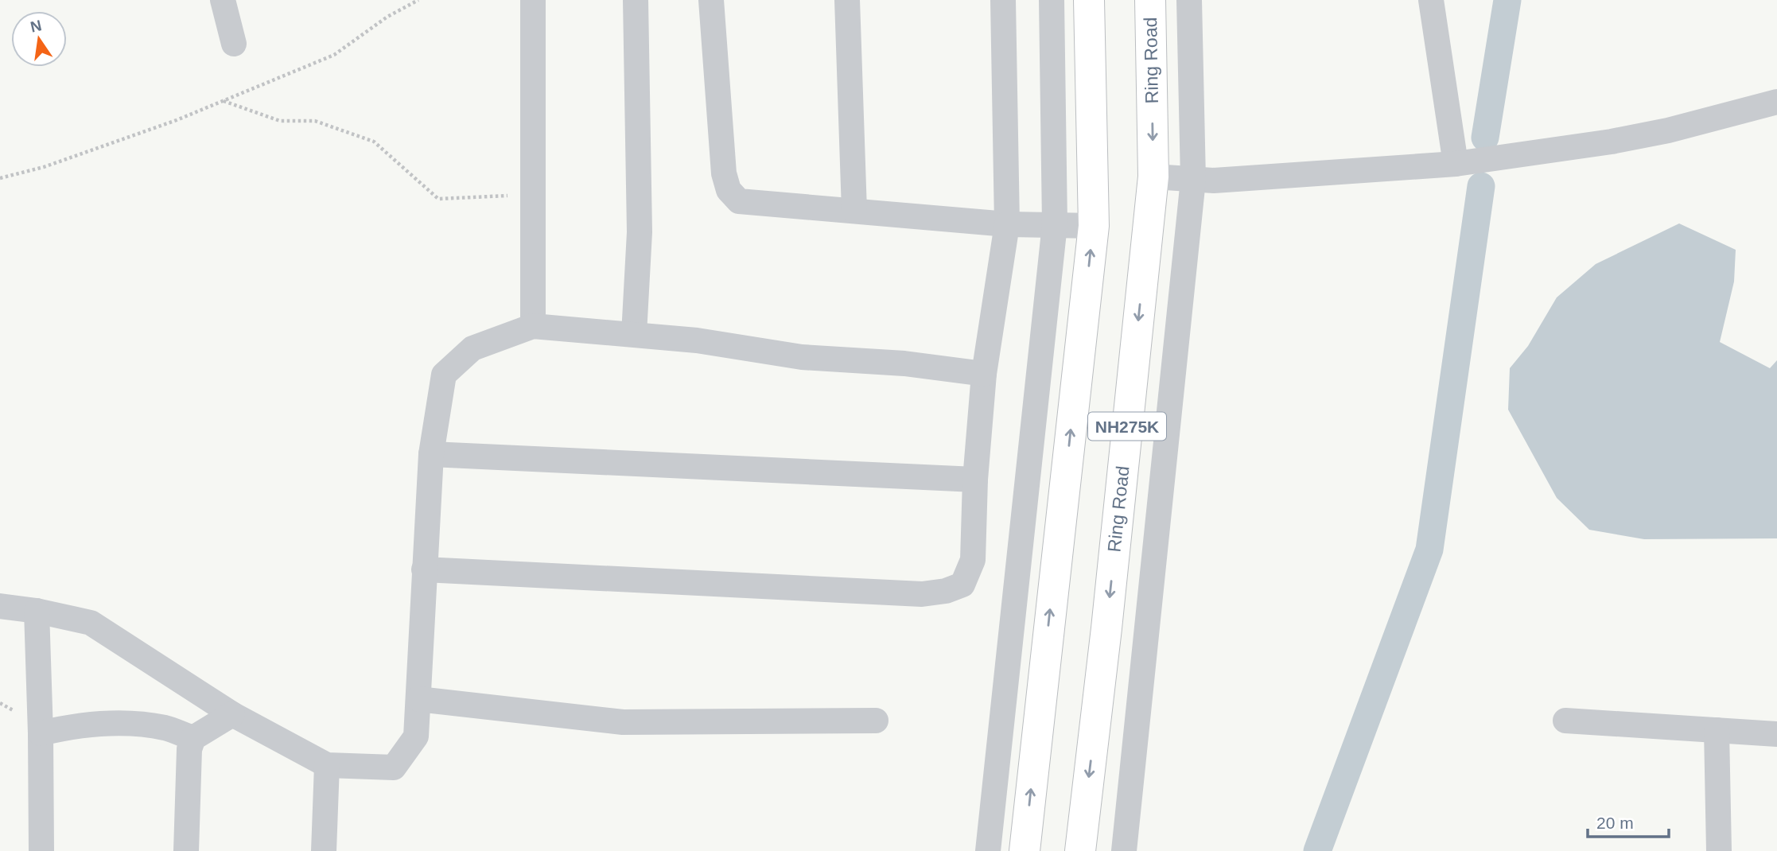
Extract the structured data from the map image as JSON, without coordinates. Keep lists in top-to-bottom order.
{
  "streets": {
    "highway": ["Ring Road", "NH275K"]
  },
  "scale_bar": "20 m",
  "north": "top"
}
